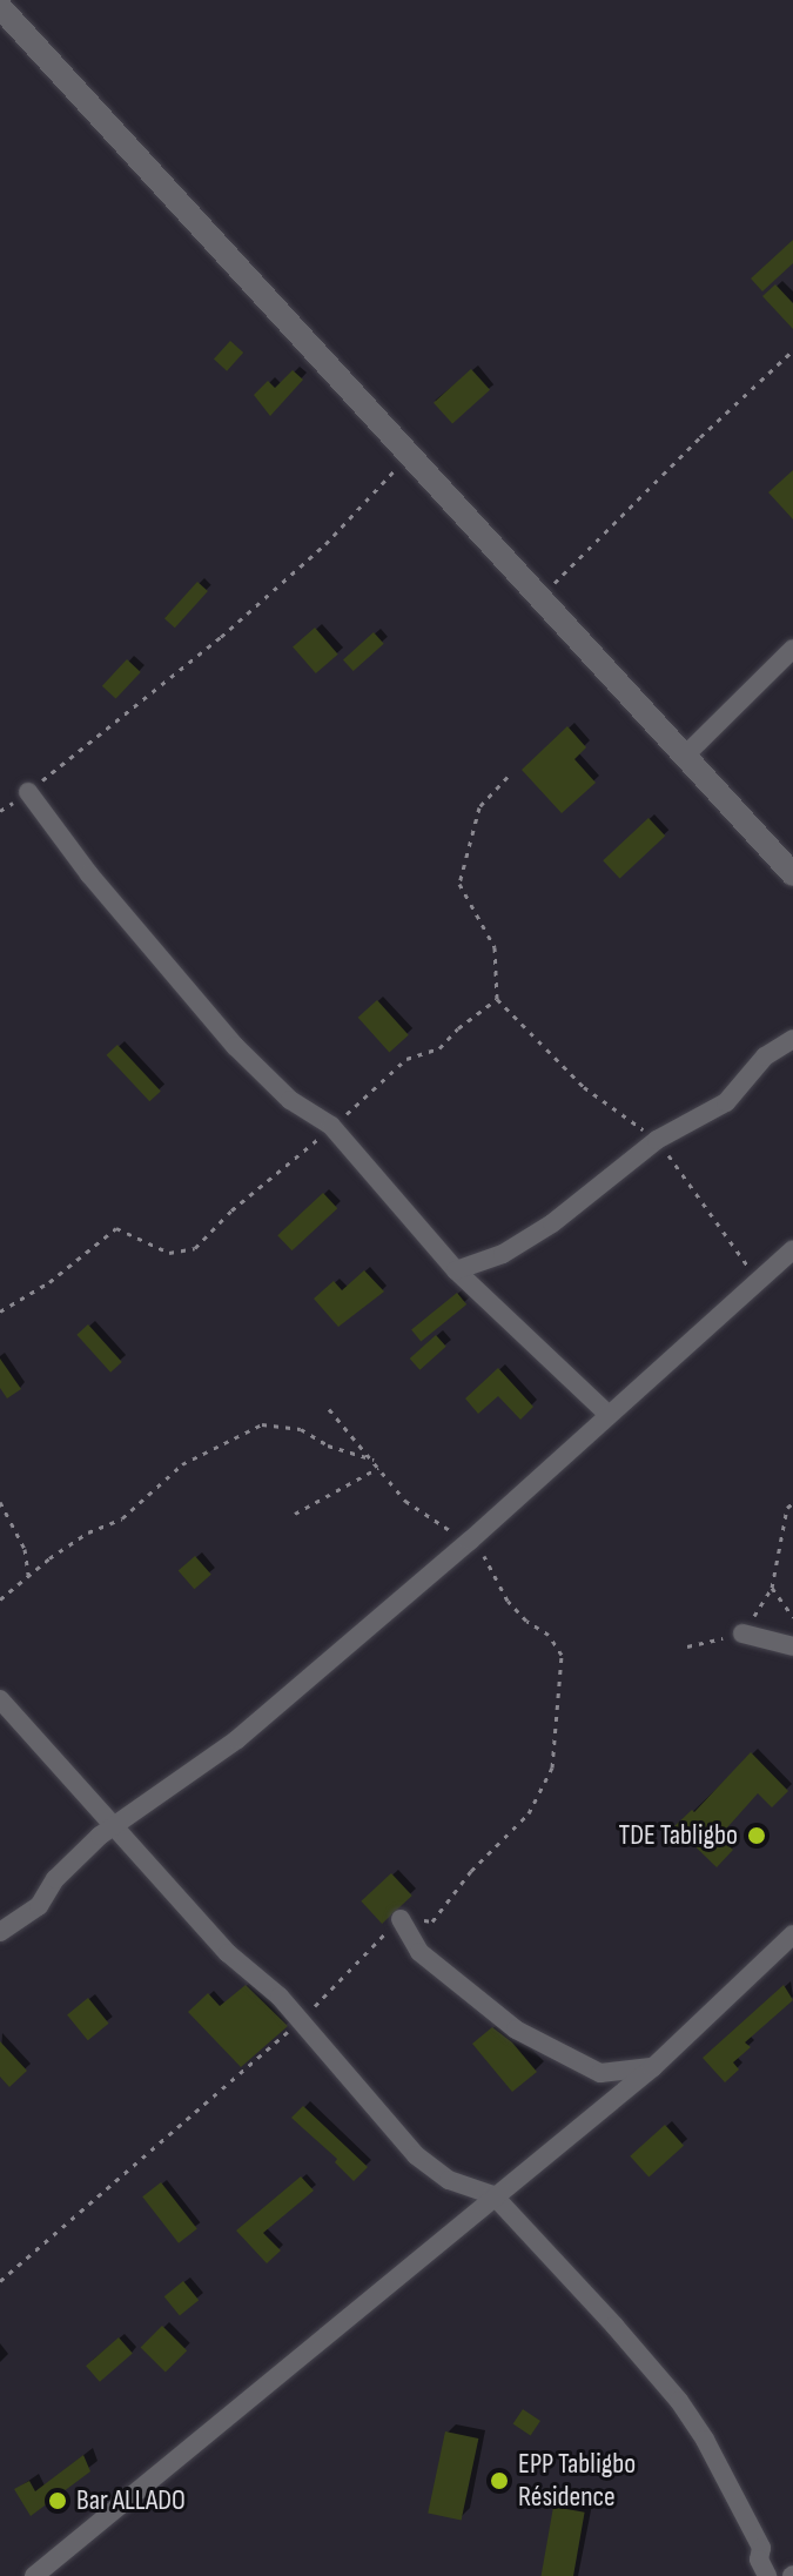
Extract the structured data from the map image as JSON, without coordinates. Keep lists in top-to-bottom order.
{
  "places": ["TDE Tabligbo", "EPP Tabligbo Résidence", "Bar ALLADO"]
}
